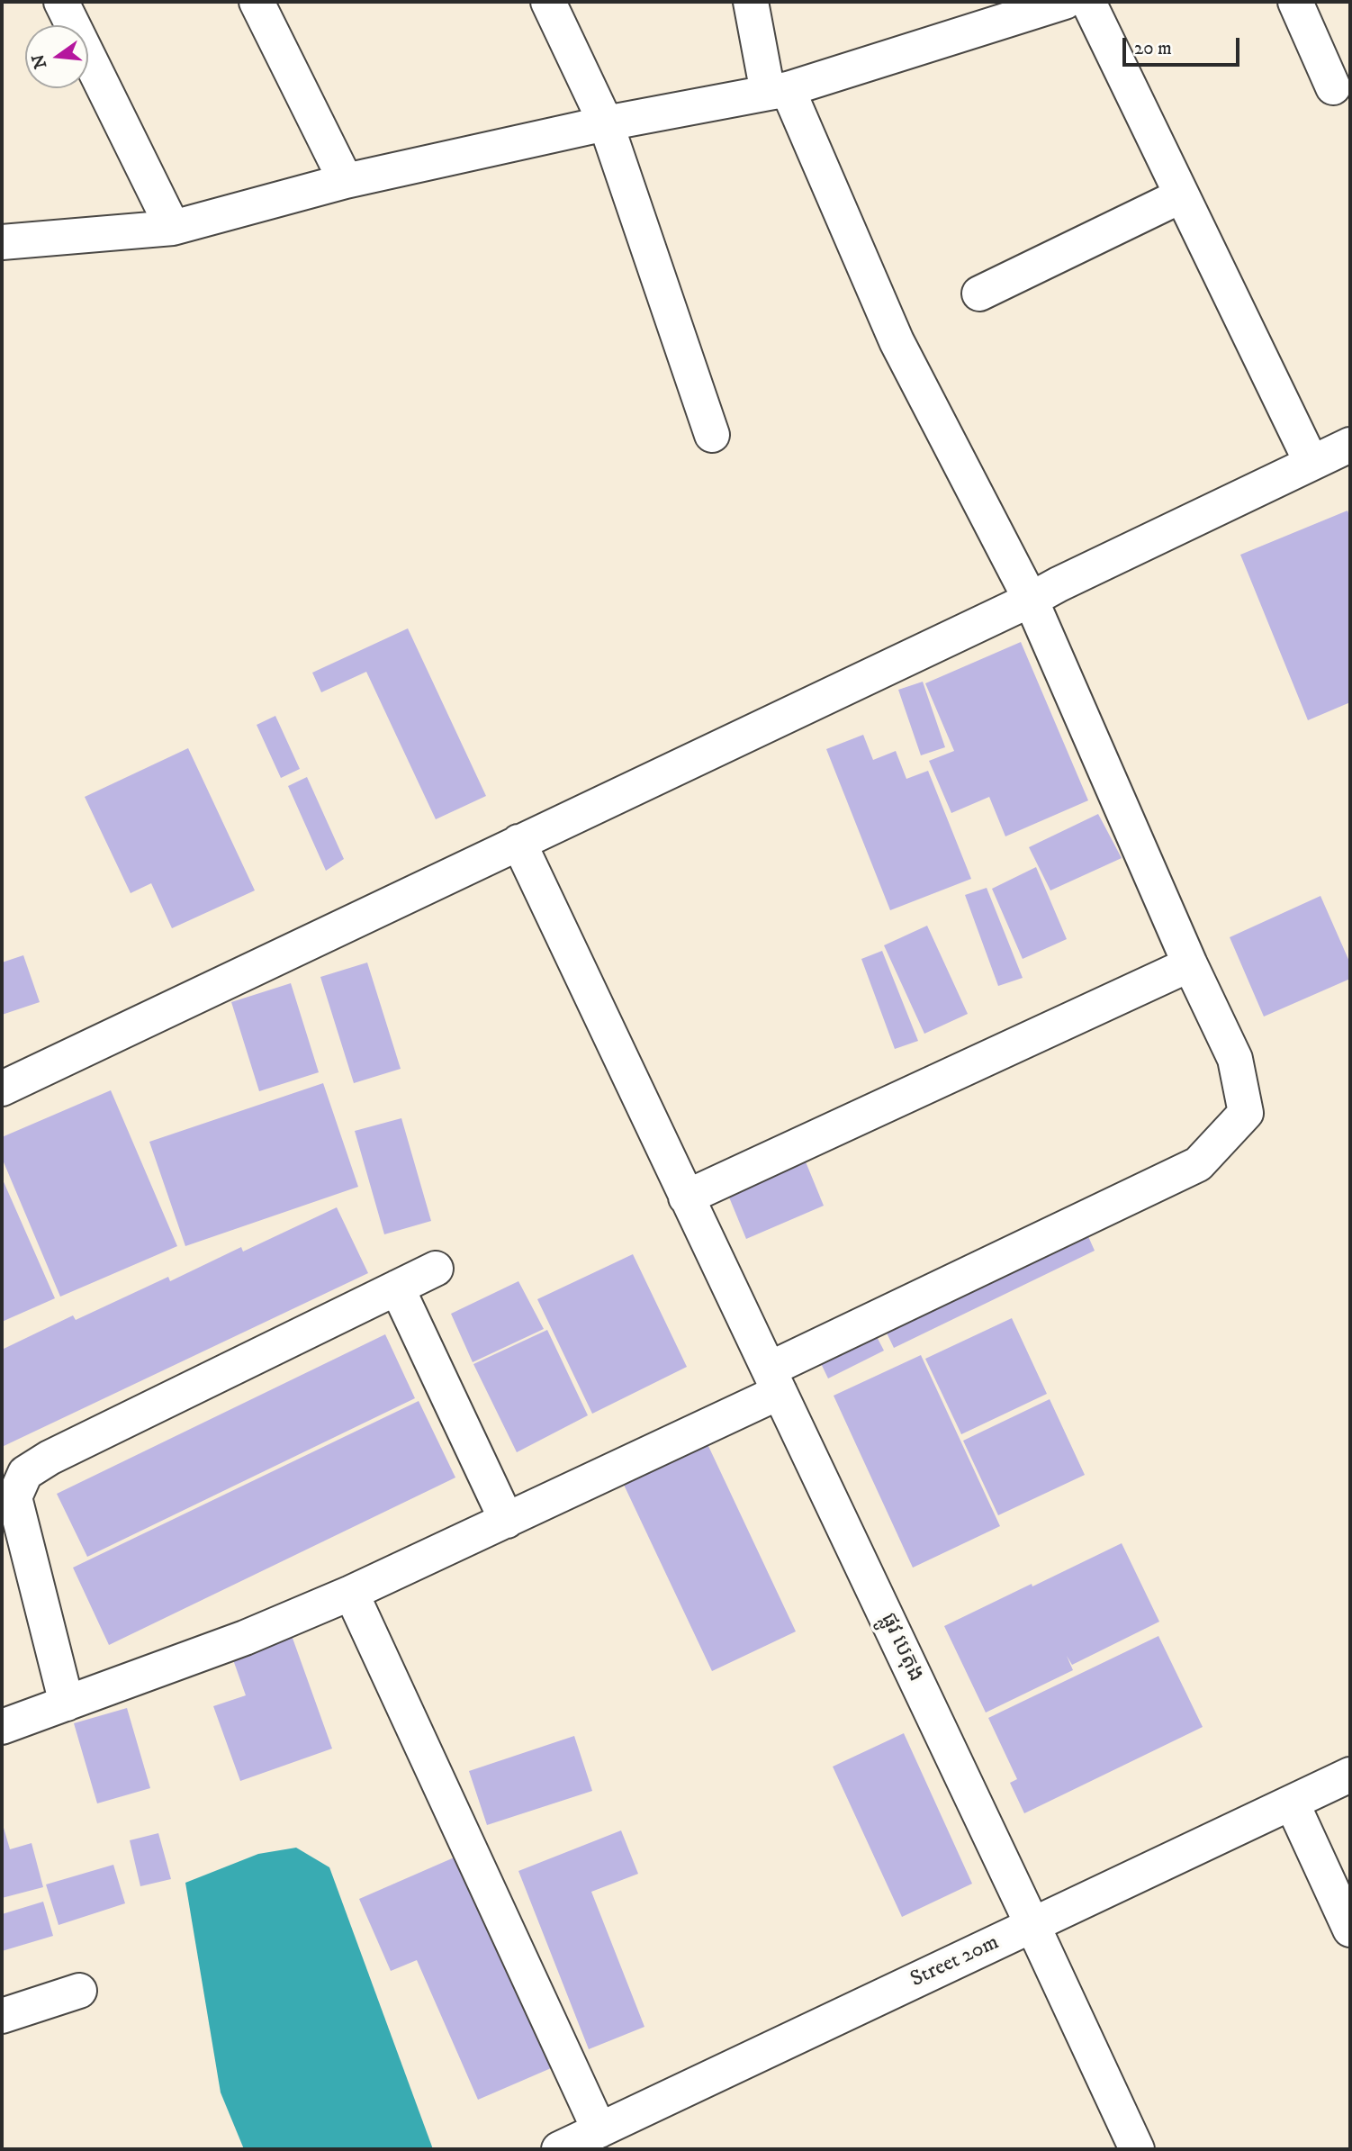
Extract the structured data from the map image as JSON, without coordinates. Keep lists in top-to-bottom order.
{
  "streets": {
    "street": ["ផ្លូវ បេតុង", "Street 20m"]
  },
  "crossings": [
    ["ផ្លូវ បេតុង", "Street 20m"]
  ],
  "scale_bar": "20 m",
  "north": "left"
}
